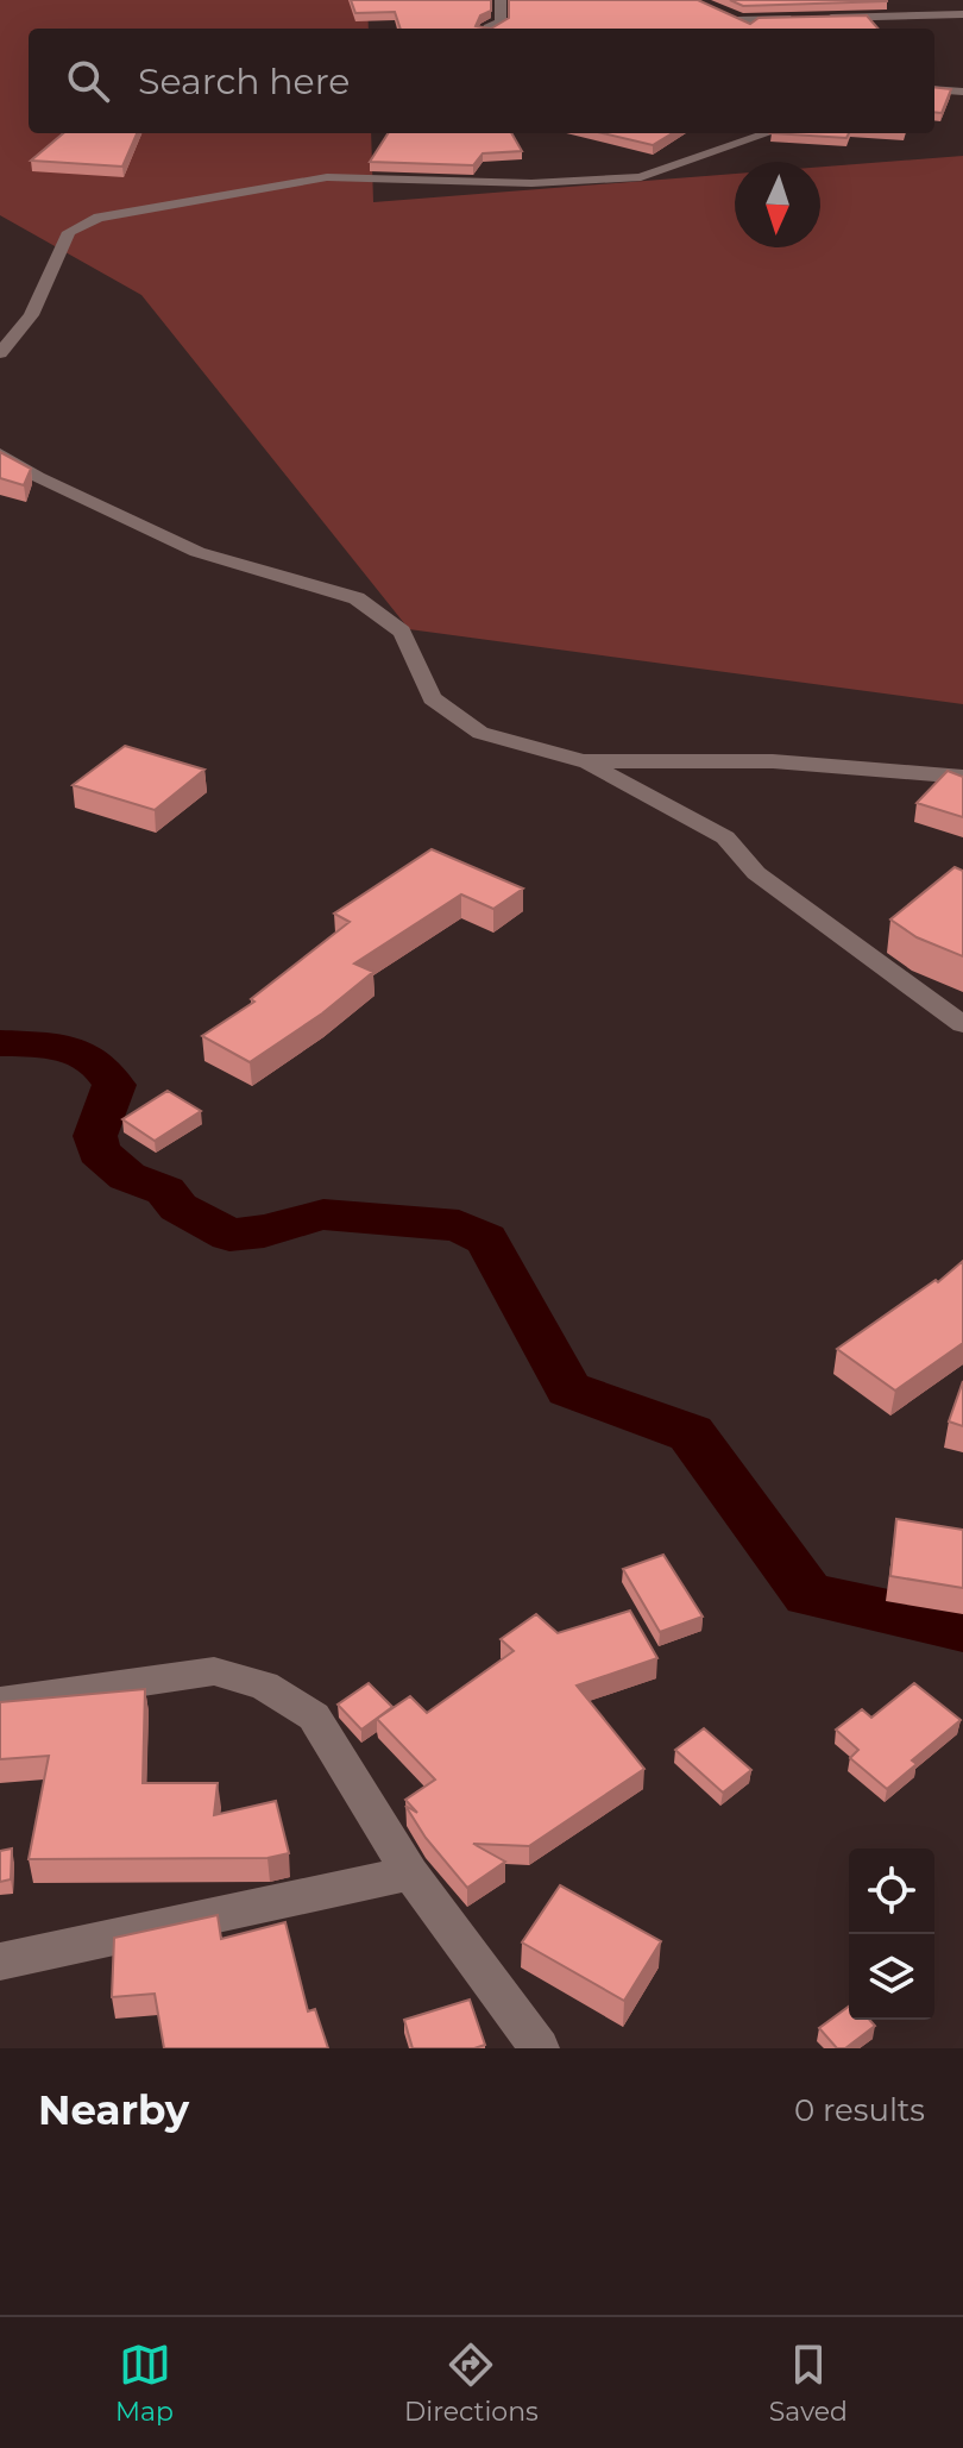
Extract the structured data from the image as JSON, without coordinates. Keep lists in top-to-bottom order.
{
  "north": "bottom",
  "page": {
    "search": "Search here",
    "heading": ["Nearby", "0 results"],
    "nav": ["Map", "Directions", "Saved"]
  }
}
